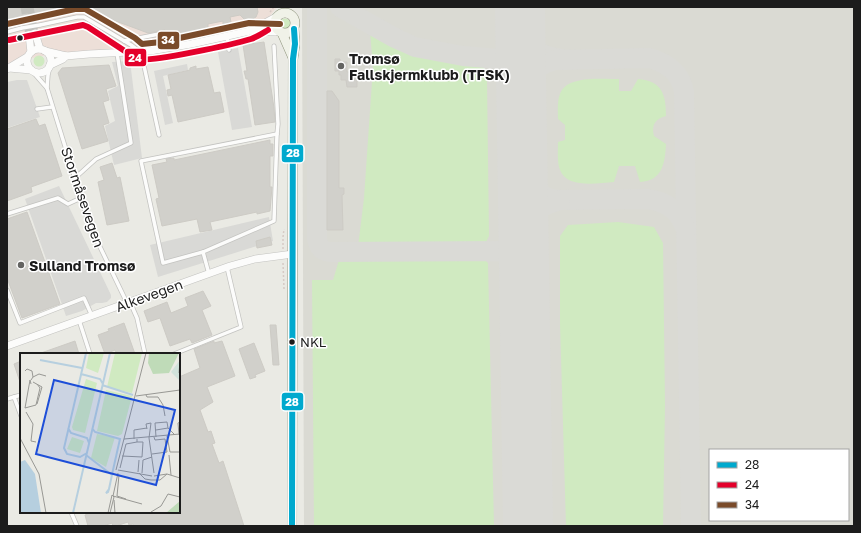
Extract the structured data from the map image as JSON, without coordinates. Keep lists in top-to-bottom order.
{
  "streets": {
    "street": ["Alkevegen"],
    "lane": ["Stormåsevegen"]
  },
  "crossings": [
    ["Stormåsevegen", "Alkevegen"]
  ],
  "places": ["Tromsø Fallskjermklubb (TFSK)", "Sulland Tromsø", "NKL"],
  "lines": ["transit line 34", "transit line 24", "transit line 28"],
  "legend": ["28", "24", "34"]
}
